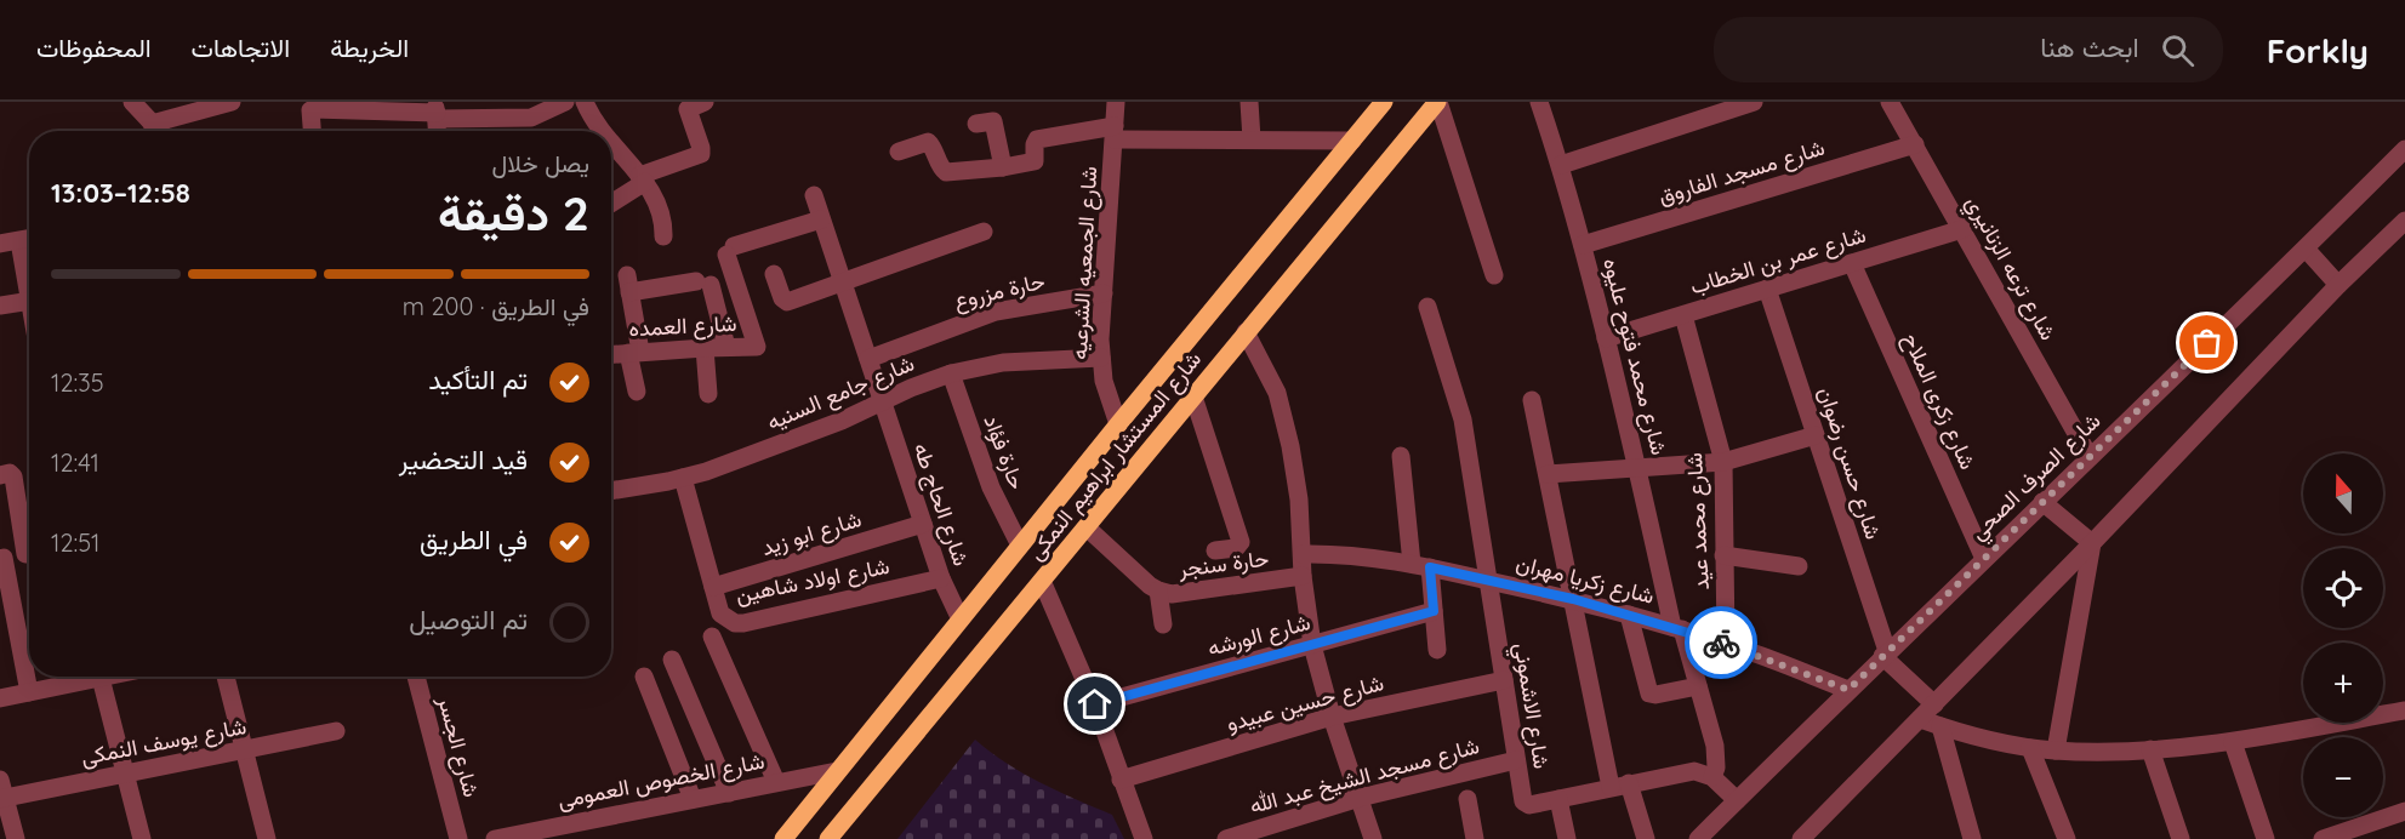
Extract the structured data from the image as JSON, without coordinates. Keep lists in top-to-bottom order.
{
  "streets": {
    "main road": ["شارع المستشار ابراهيم النمكى"],
    "street": [
      "شارع مسجد الفاروق",
      "شارع عمر بن الخطاب",
      "شارع الجمعيه الشرعيه",
      "شارع ترعه الزنانيري",
      "حارة مزروع",
      "شارع العمده",
      "شارع محمد فتوح عليوه",
      "شارع جامع السنيه",
      "شارع زكرى الملاح",
      "حارة فؤاد",
      "شارع حسن رضوان",
      "شارع الصرف الصحي",
      "شارع الحاج طه",
      "شارع محمد عيد",
      "شارع ابو زيد",
      "حارة سنجر",
      "شارع زكريا مهران",
      "شارع اولاد شاهين",
      "شارع الورشه",
      "شارع حسين عبيدو",
      "شارع الاشموني",
      "شارع يوسف النمكى",
      "شارع الجسر",
      "شارع مسجد الشيخ عبد الله",
      "شارع الخصوص العمومى"
    ]
  },
  "crossings": [
    ["شارع مسجد الفاروق", "شارع ترعه الزنانيري"],
    ["شارع مسجد الفاروق", "شارع محمد فتوح عليوه"],
    ["شارع عمر بن الخطاب", "شارع ترعه الزنانيري"],
    ["شارع عمر بن الخطاب", "شارع محمد فتوح عليوه"],
    ["شارع عمر بن الخطاب", "شارع زكرى الملاح"],
    ["شارع عمر بن الخطاب", "شارع حسن رضوان"],
    ["شارع عمر بن الخطاب", "شارع محمد عيد"],
    ["شارع الجمعيه الشرعيه", "حارة مزروع"],
    ["شارع الجمعيه الشرعيه", "شارع جامع السنيه"],
    ["شارع الجمعيه الشرعيه", "شارع المستشار ابراهيم النمكى"],
    ["شارع ترعه الزنانيري", "شارع الصرف الصحي"],
    ["حارة مزروع", "شارع الحاج طه"],
    ["شارع العمده", "شارع الحاج طه"],
    ["شارع محمد فتوح عليوه", "شارع زكريا مهران"],
    ["شارع جامع السنيه", "حارة فؤاد"],
    ["شارع جامع السنيه", "شارع الحاج طه"],
    ["شارع زكرى الملاح", "شارع الصرف الصحي"],
    ["حارة فؤاد", "شارع المستشار ابراهيم النمكى"],
    ["شارع المستشار ابراهيم النمكى", "شارع الحاج طه"],
    ["شارع المستشار ابراهيم النمكى", "حارة سنجر"],
    ["شارع المستشار ابراهيم النمكى", "شارع الخصوص العمومى"],
    ["شارع حسن رضوان", "شارع الصرف الصحي"],
    ["شارع الصرف الصحي", "شارع زكريا مهران"],
    ["شارع الحاج طه", "شارع ابو زيد"],
    ["شارع الحاج طه", "شارع اولاد شاهين"],
    ["شارع محمد عيد", "شارع زكريا مهران"],
    ["شارع ابو زيد", "شارع اولاد شاهين"],
    ["شارع زكريا مهران", "شارع الاشموني"],
    ["شارع حسين عبيدو", "شارع الاشموني"],
    ["شارع الاشموني", "شارع مسجد الشيخ عبد الله"]
  ],
  "north": "top",
  "page": {
    "header": "Forkly",
    "search": "ابحث هنا",
    "nav": ["الخريطة", "الاتجاهات", "المحفوظات"],
    "heading": ["2 دقيقة", "يصل خلال", "12:58–13:03"],
    "bar": "في الطريق · 200 m",
    "list": [
      ["تم التأكيد", "12:35"],
      ["قيد التحضير", "12:41"],
      ["في الطريق", "12:51"],
      "تم التوصيل"
    ],
    "map_buttons": ["+", "−"]
  }
}
